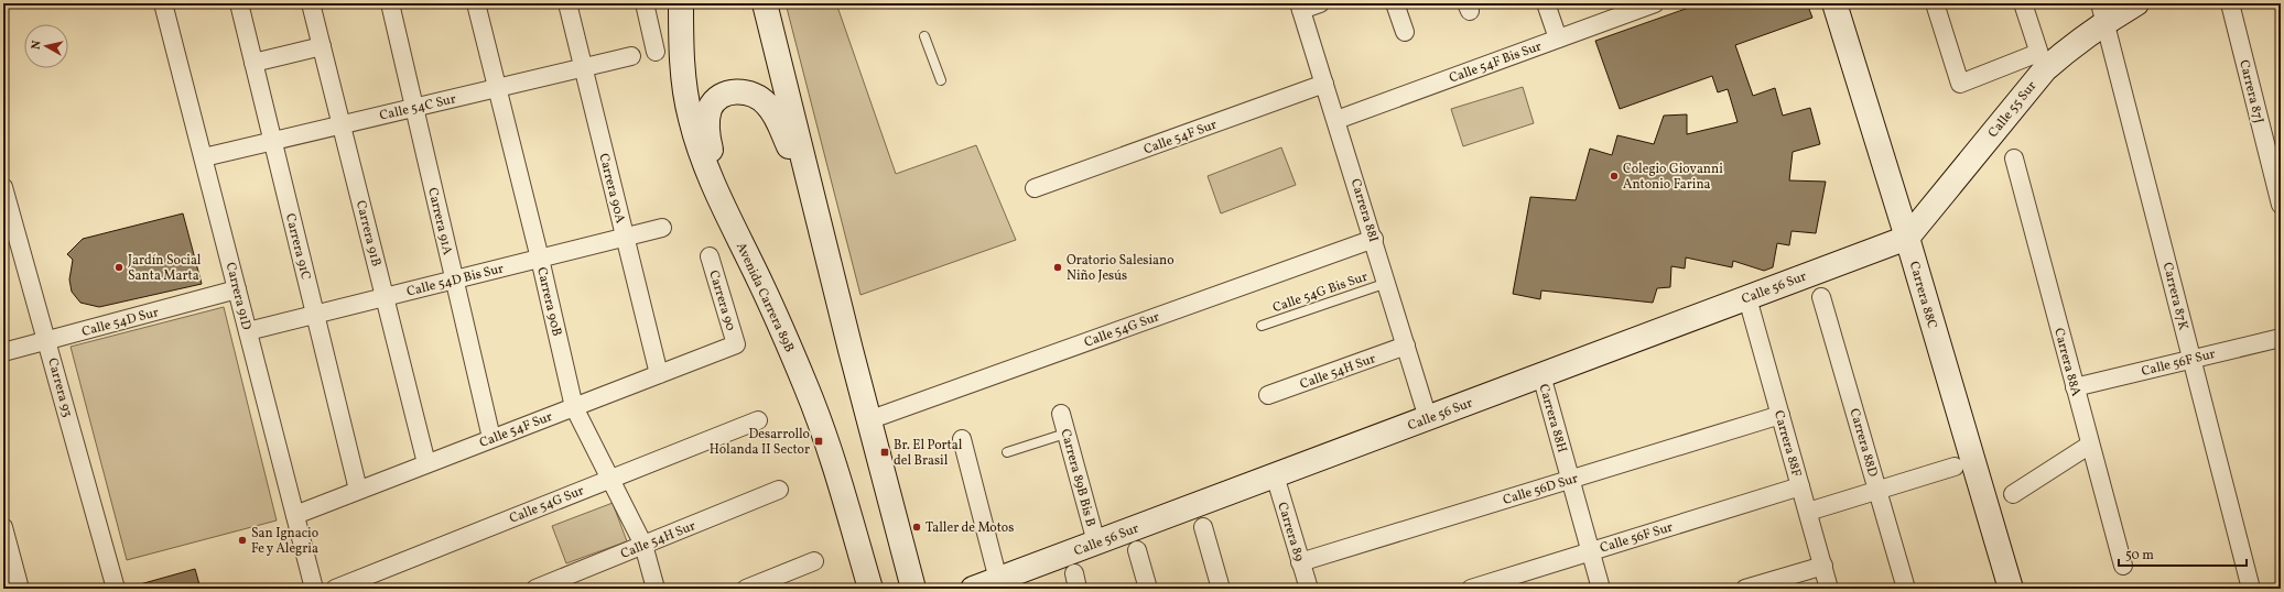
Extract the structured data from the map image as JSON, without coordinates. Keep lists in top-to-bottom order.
{
  "streets": {
    "street": [
      "Calle 54F Bis Sur",
      "Carrera 87J",
      "Calle 54C Sur",
      "Calle 55 Sur",
      "Calle 54F Sur",
      "Carrera 90A",
      "Carrera 88I",
      "Carrera 91A",
      "Carrera 91B",
      "Carrera 91C",
      "Calle 54D Bis Sur",
      "Calle 56 Sur",
      "Carrera 88C",
      "Carrera 91D",
      "Carrera 87K",
      "Avenida Carrera 89B",
      "Carrera 90",
      "Carrera 90B",
      "Calle 54D Sur",
      "Calle 54G Sur",
      "Carrera 88A",
      "Calle 56F Sur",
      "Calle 54H Sur",
      "Carrera 93",
      "Carrera 88H",
      "Carrera 88D",
      "Carrera 88F",
      "Carrera 89B Bis B",
      "Calle 56D Sur",
      "Carrera 89"
    ],
    "lane": ["Calle 54G Bis Sur"]
  },
  "crossings": [
    ["Calle 54F Bis Sur", "Carrera 88I"],
    ["Calle 54C Sur", "Carrera 90A"],
    ["Calle 54C Sur", "Carrera 91A"],
    ["Calle 54C Sur", "Carrera 91B"],
    ["Calle 54C Sur", "Carrera 91C"],
    ["Calle 54C Sur", "Carrera 91D"],
    ["Calle 54C Sur", "Carrera 90B"],
    ["Calle 55 Sur", "Calle 56 Sur"],
    ["Calle 55 Sur", "Carrera 88C"],
    ["Calle 55 Sur", "Carrera 87K"],
    ["Calle 54F Sur", "Carrera 90A"],
    ["Calle 54F Sur", "Carrera 88I"],
    ["Calle 54F Sur", "Carrera 91A"],
    ["Calle 54F Sur", "Carrera 91B"],
    ["Calle 54F Sur", "Carrera 91C"],
    ["Calle 54F Sur", "Carrera 91D"],
    ["Calle 54F Sur", "Carrera 90"],
    ["Calle 54F Sur", "Carrera 90B"],
    ["Carrera 90A", "Calle 54D Bis Sur"],
    ["Carrera 88I", "Calle 56 Sur"],
    ["Carrera 88I", "Calle 54G Bis Sur"],
    ["Carrera 88I", "Calle 54G Sur"],
    ["Carrera 88I", "Calle 54H Sur"],
    ["Carrera 91A", "Calle 54D Bis Sur"],
    ["Carrera 91B", "Calle 54D Bis Sur"],
    ["Carrera 91C", "Calle 54D Bis Sur"],
    ["Calle 54D Bis Sur", "Carrera 91D"],
    ["Calle 54D Bis Sur", "Carrera 90B"],
    ["Calle 56 Sur", "Carrera 88C"],
    ["Calle 56 Sur", "Carrera 88H"],
    ["Calle 56 Sur", "Carrera 88F"],
    ["Calle 56 Sur", "Carrera 89B Bis B"],
    ["Calle 56 Sur", "Carrera 89"],
    ["Carrera 91D", "Calle 54D Sur"],
    ["Carrera 87K", "Calle 56F Sur"],
    ["Carrera 90B", "Calle 54G Sur"],
    ["Carrera 90B", "Calle 54H Sur"],
    ["Calle 54D Sur", "Carrera 93"],
    ["Carrera 88A", "Calle 56F Sur"],
    ["Calle 56F Sur", "Carrera 88H"],
    ["Calle 56F Sur", "Carrera 88F"],
    ["Carrera 88H", "Calle 56D Sur"],
    ["Carrera 88F", "Calle 56D Sur"],
    ["Calle 56D Sur", "Carrera 89"]
  ],
  "places": {
    "other": [
      "Colegio Giovanni Antonio Farina",
      "Jardín Social Santa Marta",
      "Oratorio Salesiano Niño Jesús",
      "Taller de Motos",
      "San Ignacio Fe y Alegria"
    ],
    "transit": ["Desarrollo Holanda II Sector", "Br. El Portal del Brasil"]
  },
  "scale_bar": "50 m",
  "north": "left"
}
